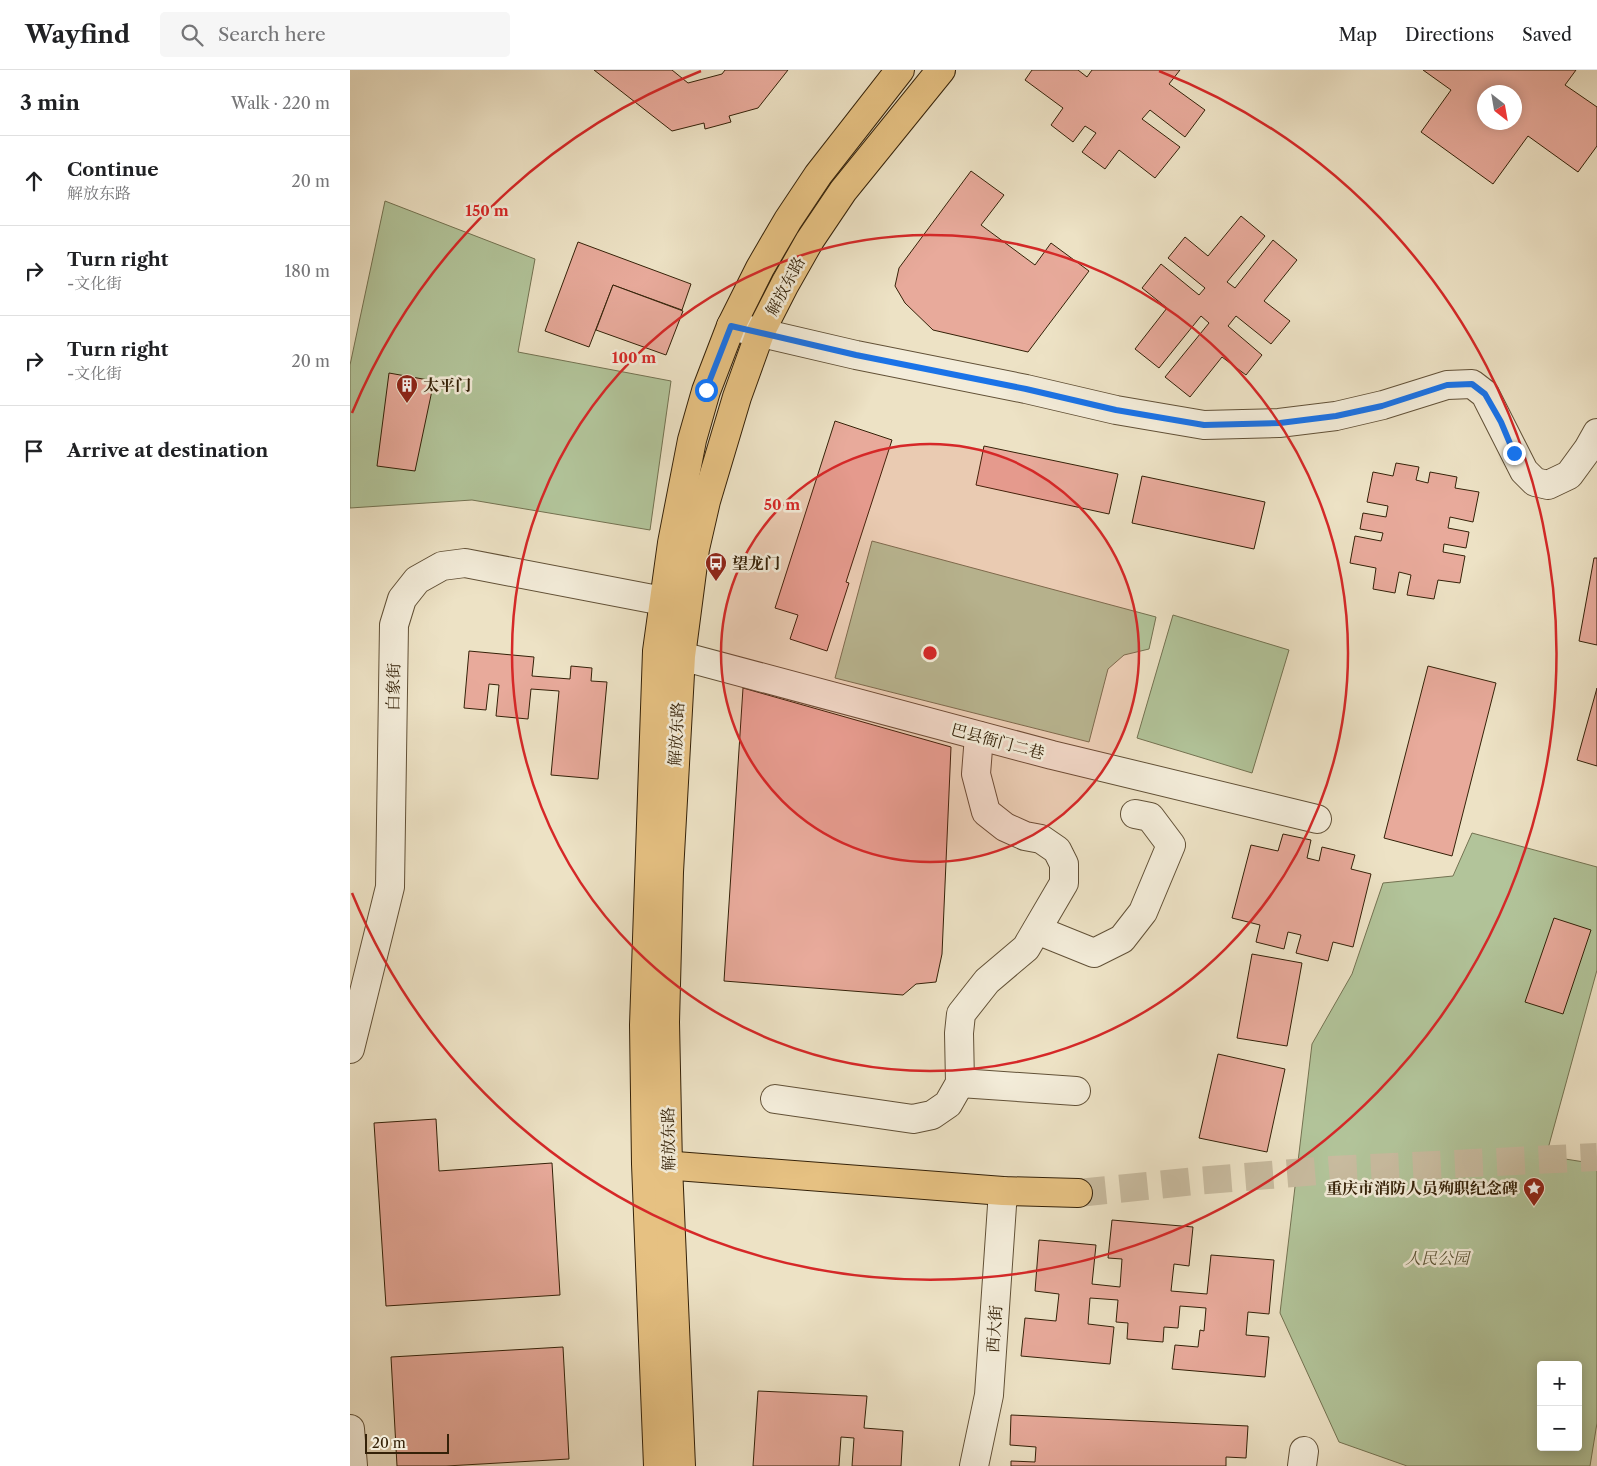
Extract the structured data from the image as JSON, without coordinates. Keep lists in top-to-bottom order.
{
  "streets": {
    "main road": ["解放东路"],
    "street": ["白象街", "巴县衙门二巷", "西大街"]
  },
  "crossings": [
    ["解放东路", "白象街"],
    ["解放东路", "巴县衙门二巷"]
  ],
  "parks": ["人民公园"],
  "places": {
    "building": ["太平门"],
    "bus stop": ["望龙门"],
    "place": ["重庆市消防人员殉职纪念碑"]
  },
  "scale_bar": "20 m",
  "north": "bottom right",
  "page": {
    "header": "Wayfind",
    "search": "Search here",
    "nav": ["Map", "Directions", "Saved"],
    "heading": ["3 min", "Walk · 220 m"],
    "list": [
      ["Continue", "解放东路", "20 m"],
      ["Turn right", "-文化街", "180 m"],
      ["Turn right", "-文化街", "20 m"],
      "Arrive at destination"
    ],
    "map_buttons": ["+", "−"],
    "scale": "20 m"
  },
  "rings": ["150 m", "100 m", "50 m"]
}
